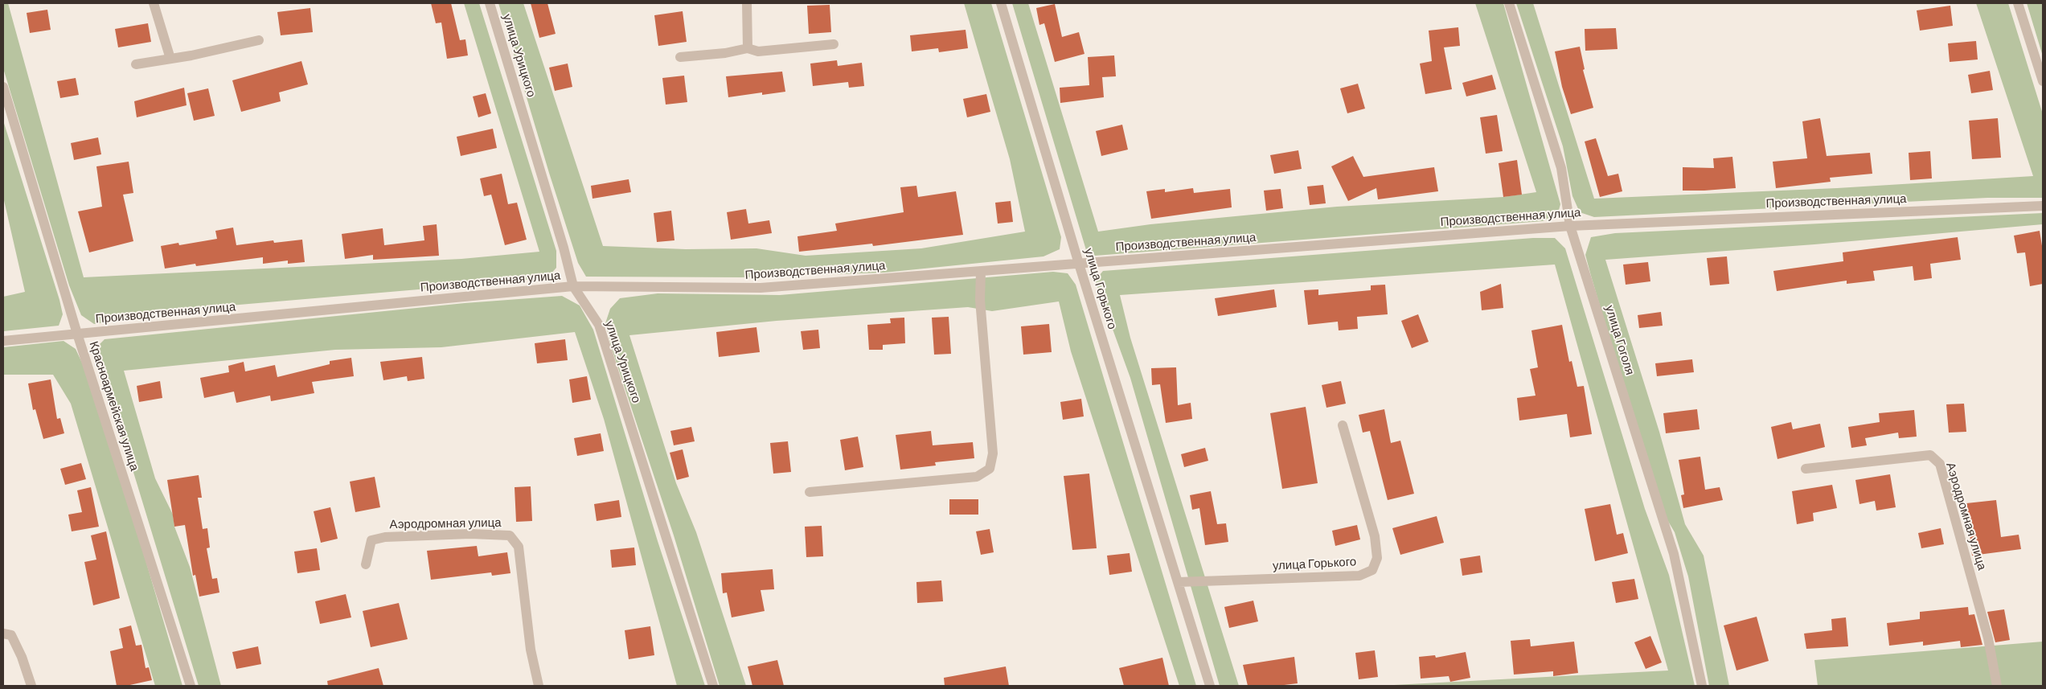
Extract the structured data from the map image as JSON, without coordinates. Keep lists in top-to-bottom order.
{
  "streets": {
    "street": [
      "улица Урицкого",
      "Производственная улица",
      "улица Горького",
      "улица Гоголя",
      "Красноармейская улица",
      "Аэродромная улица"
    ]
  },
  "crossings": [
    ["улица Урицкого", "Производственная улица"],
    ["Производственная улица", "улица Горького"],
    ["Производственная улица", "улица Гоголя"],
    ["Производственная улица", "Красноармейская улица"]
  ]
}
